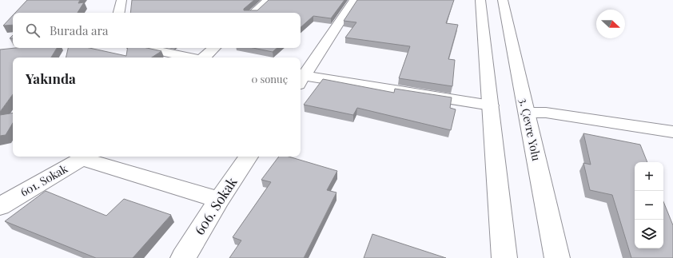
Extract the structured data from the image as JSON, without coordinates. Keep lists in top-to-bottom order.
{
  "streets": {
    "street": ["3. Çevre Yolu", "601. Sokak", "606. Sokak"]
  },
  "north": "right",
  "page": {
    "search": "Burada ara",
    "heading": ["Yakında", "0 sonuç"],
    "map_buttons": ["+", "−"]
  }
}
